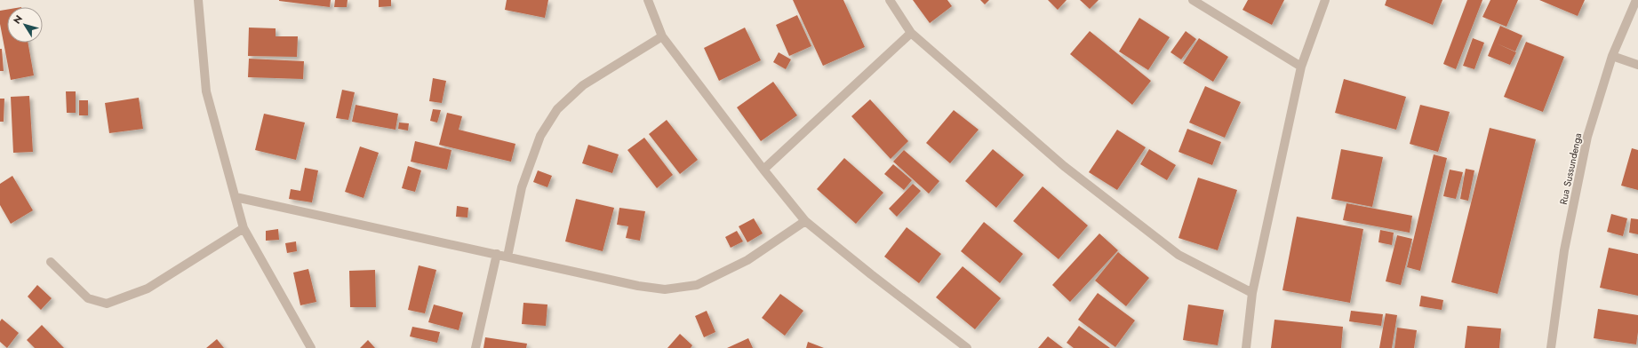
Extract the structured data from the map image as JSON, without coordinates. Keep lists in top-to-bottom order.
{
  "streets": {
    "street": ["Rua Sussundenga"]
  },
  "north": "top left"
}
